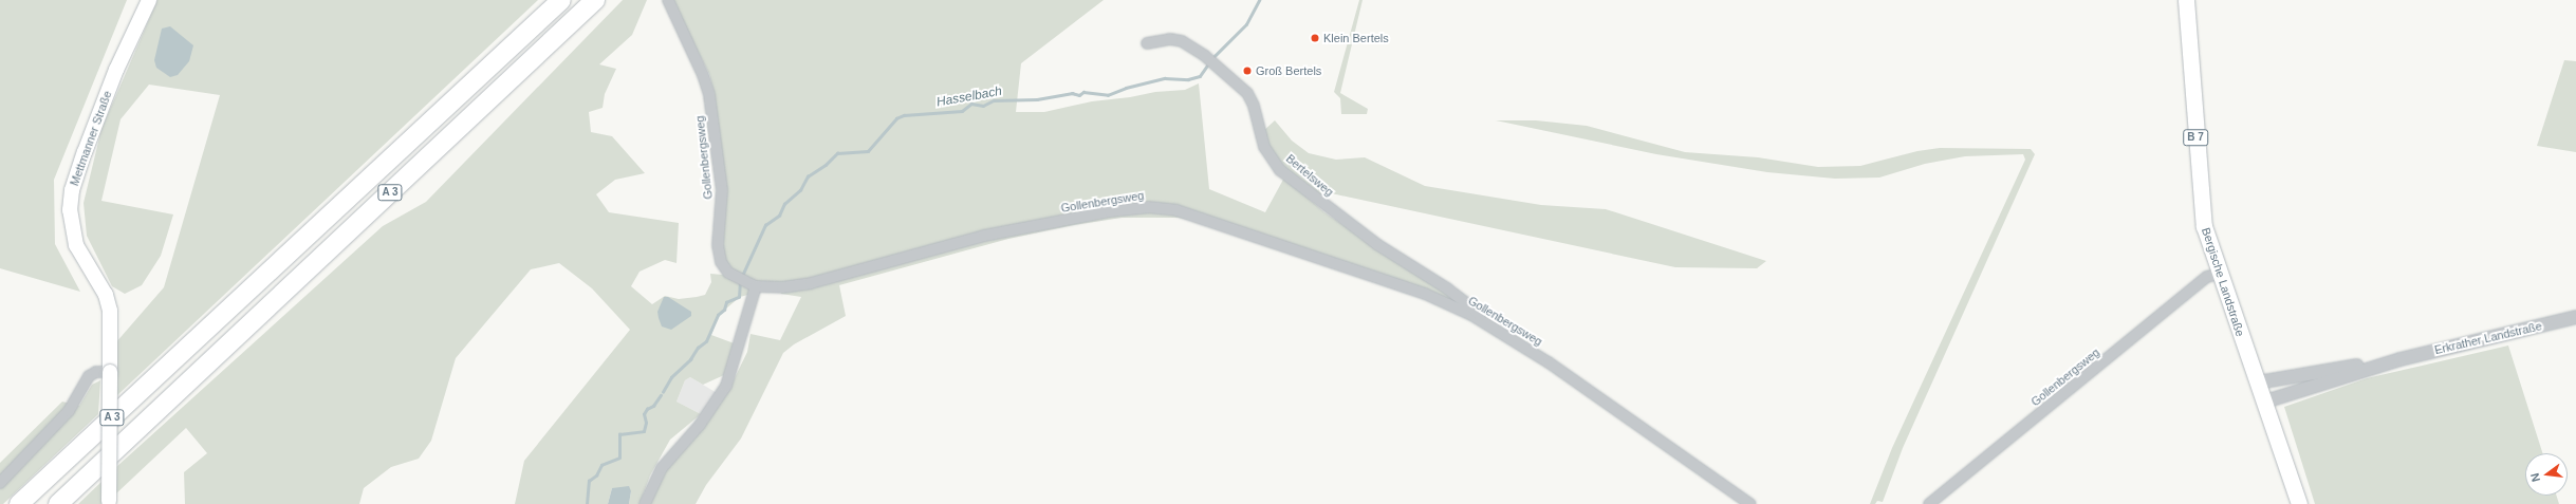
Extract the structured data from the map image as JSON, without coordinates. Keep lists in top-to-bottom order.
{
  "streets": {
    "highway": ["A 3"],
    "main road": ["B 7", "Mettmanner Straße", "Bergische Landstraße"],
    "street": ["Gollenbergsweg", "Bertelsweg", "Erkrather Landstraße"]
  },
  "crossings": [
    ["Gollenbergsweg", "Bertelsweg"],
    ["Gollenbergsweg", "Bergische Landstraße"],
    ["Bergische Landstraße", "Erkrather Landstraße"]
  ],
  "water": ["Hasselbach"],
  "places": ["Klein Bertels", "Groß Bertels"],
  "north": "left"
}
